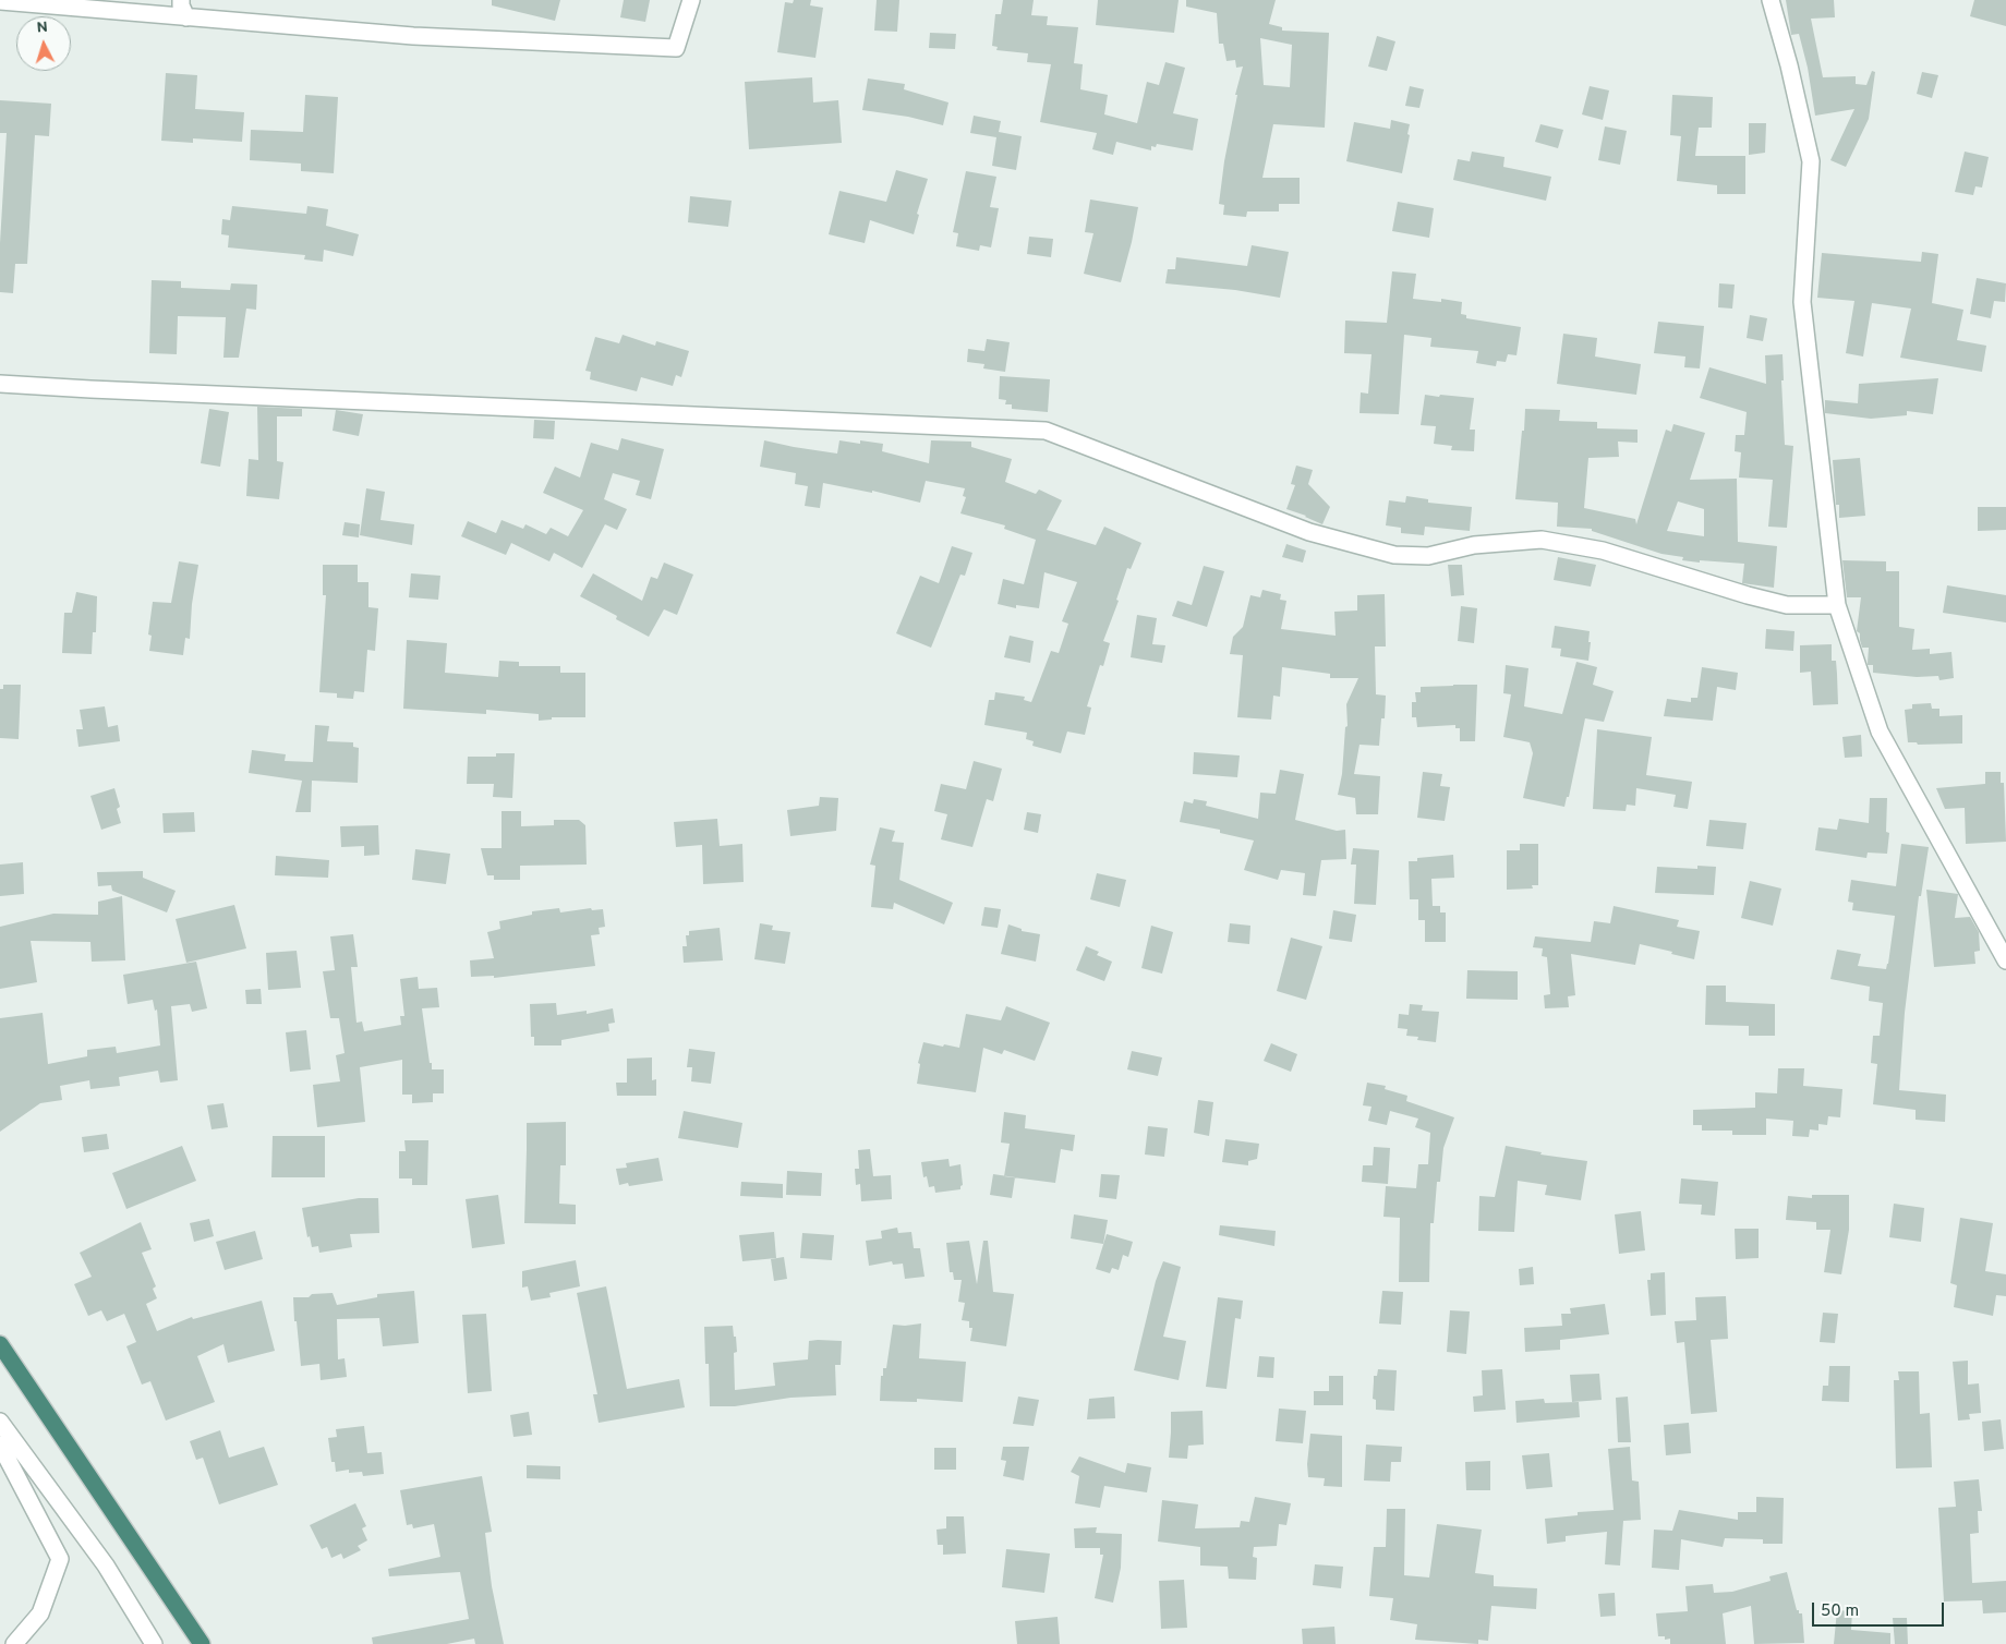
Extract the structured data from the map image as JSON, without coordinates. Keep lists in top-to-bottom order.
{
  "scale_bar": "50 m",
  "north": "top"
}
